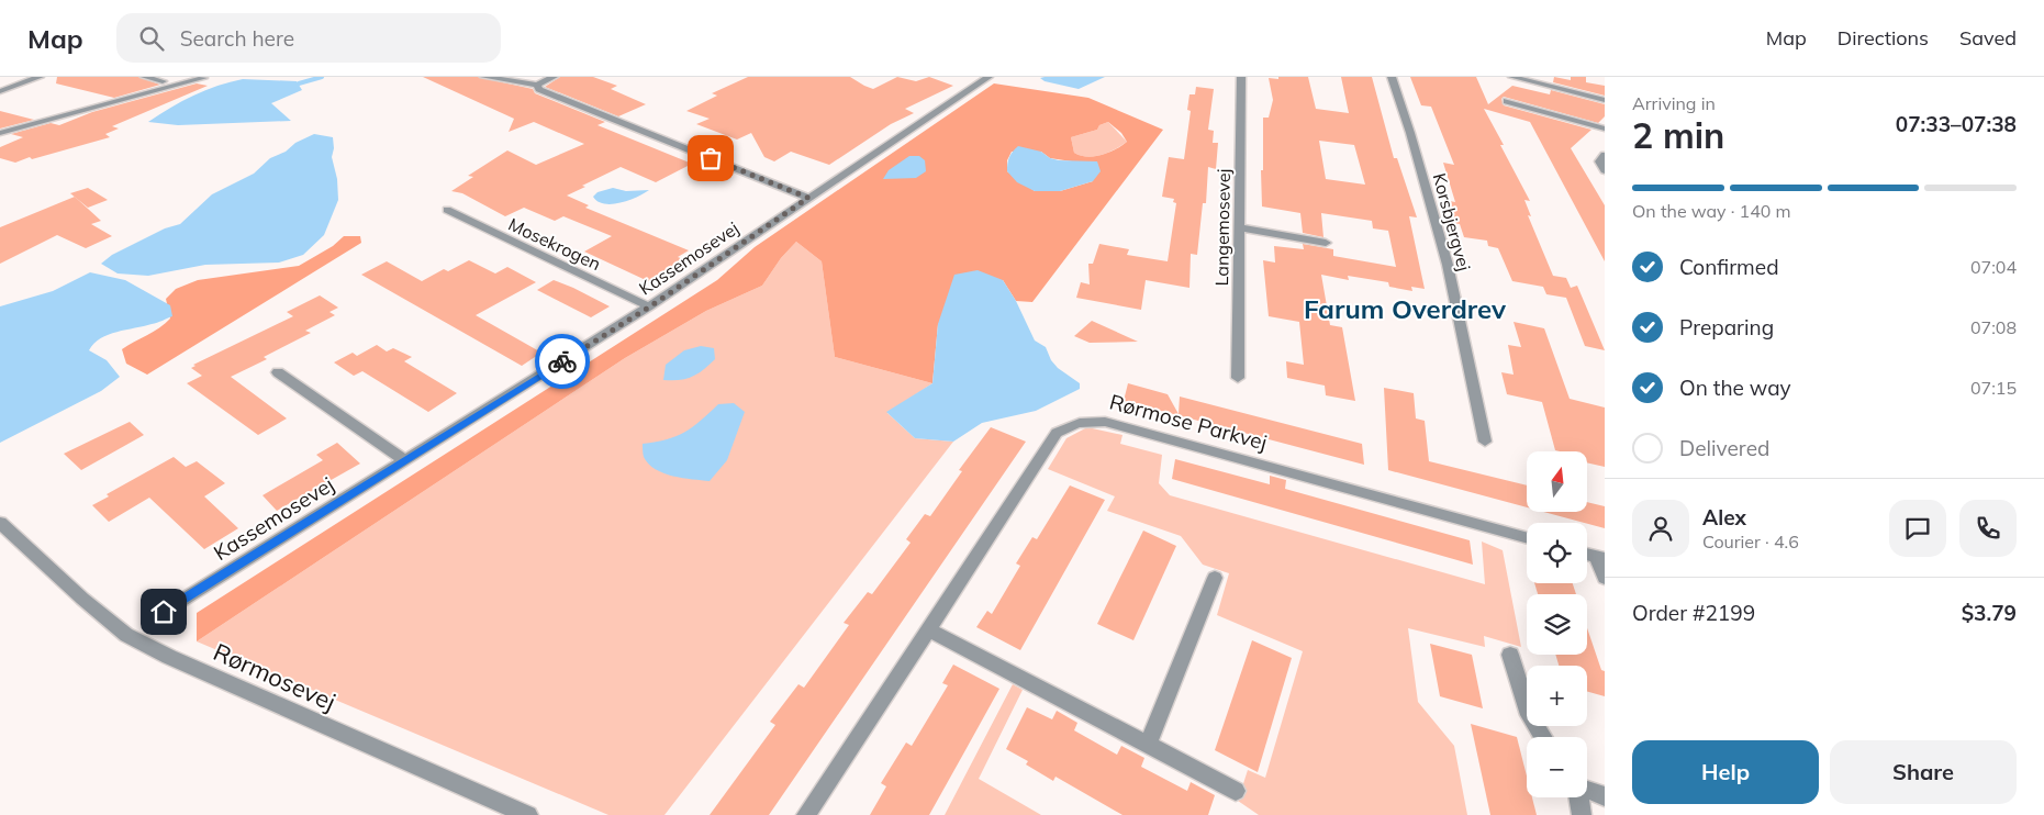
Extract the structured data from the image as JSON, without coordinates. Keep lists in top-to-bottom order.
{
  "streets": {
    "street": [
      "Korsbjergvej",
      "Langemosevej",
      "Mosekrogen",
      "Kassemosevej",
      "Rørmose Parkvej",
      "Rørmosevej"
    ]
  },
  "crossings": [
    ["Mosekrogen", "Kassemosevej"]
  ],
  "districts": ["Farum Overdrev"],
  "north": "top",
  "page": {
    "header": "Map",
    "search": "Search here",
    "nav": ["Map", "Directions", "Saved"],
    "heading": ["2 min", "Arriving in", "07:33–07:38"],
    "panel": [
      "Alex",
      "Courier · 4.6",
      "Order #2199",
      "$3.79"
    ],
    "bar": "On the way · 140 m",
    "list": [
      ["Confirmed", "07:04"],
      ["Preparing", "07:08"],
      ["On the way", "07:15"],
      "Delivered"
    ],
    "map_buttons": ["+", "−"],
    "buttons": ["Help", "Share"]
  }
}
